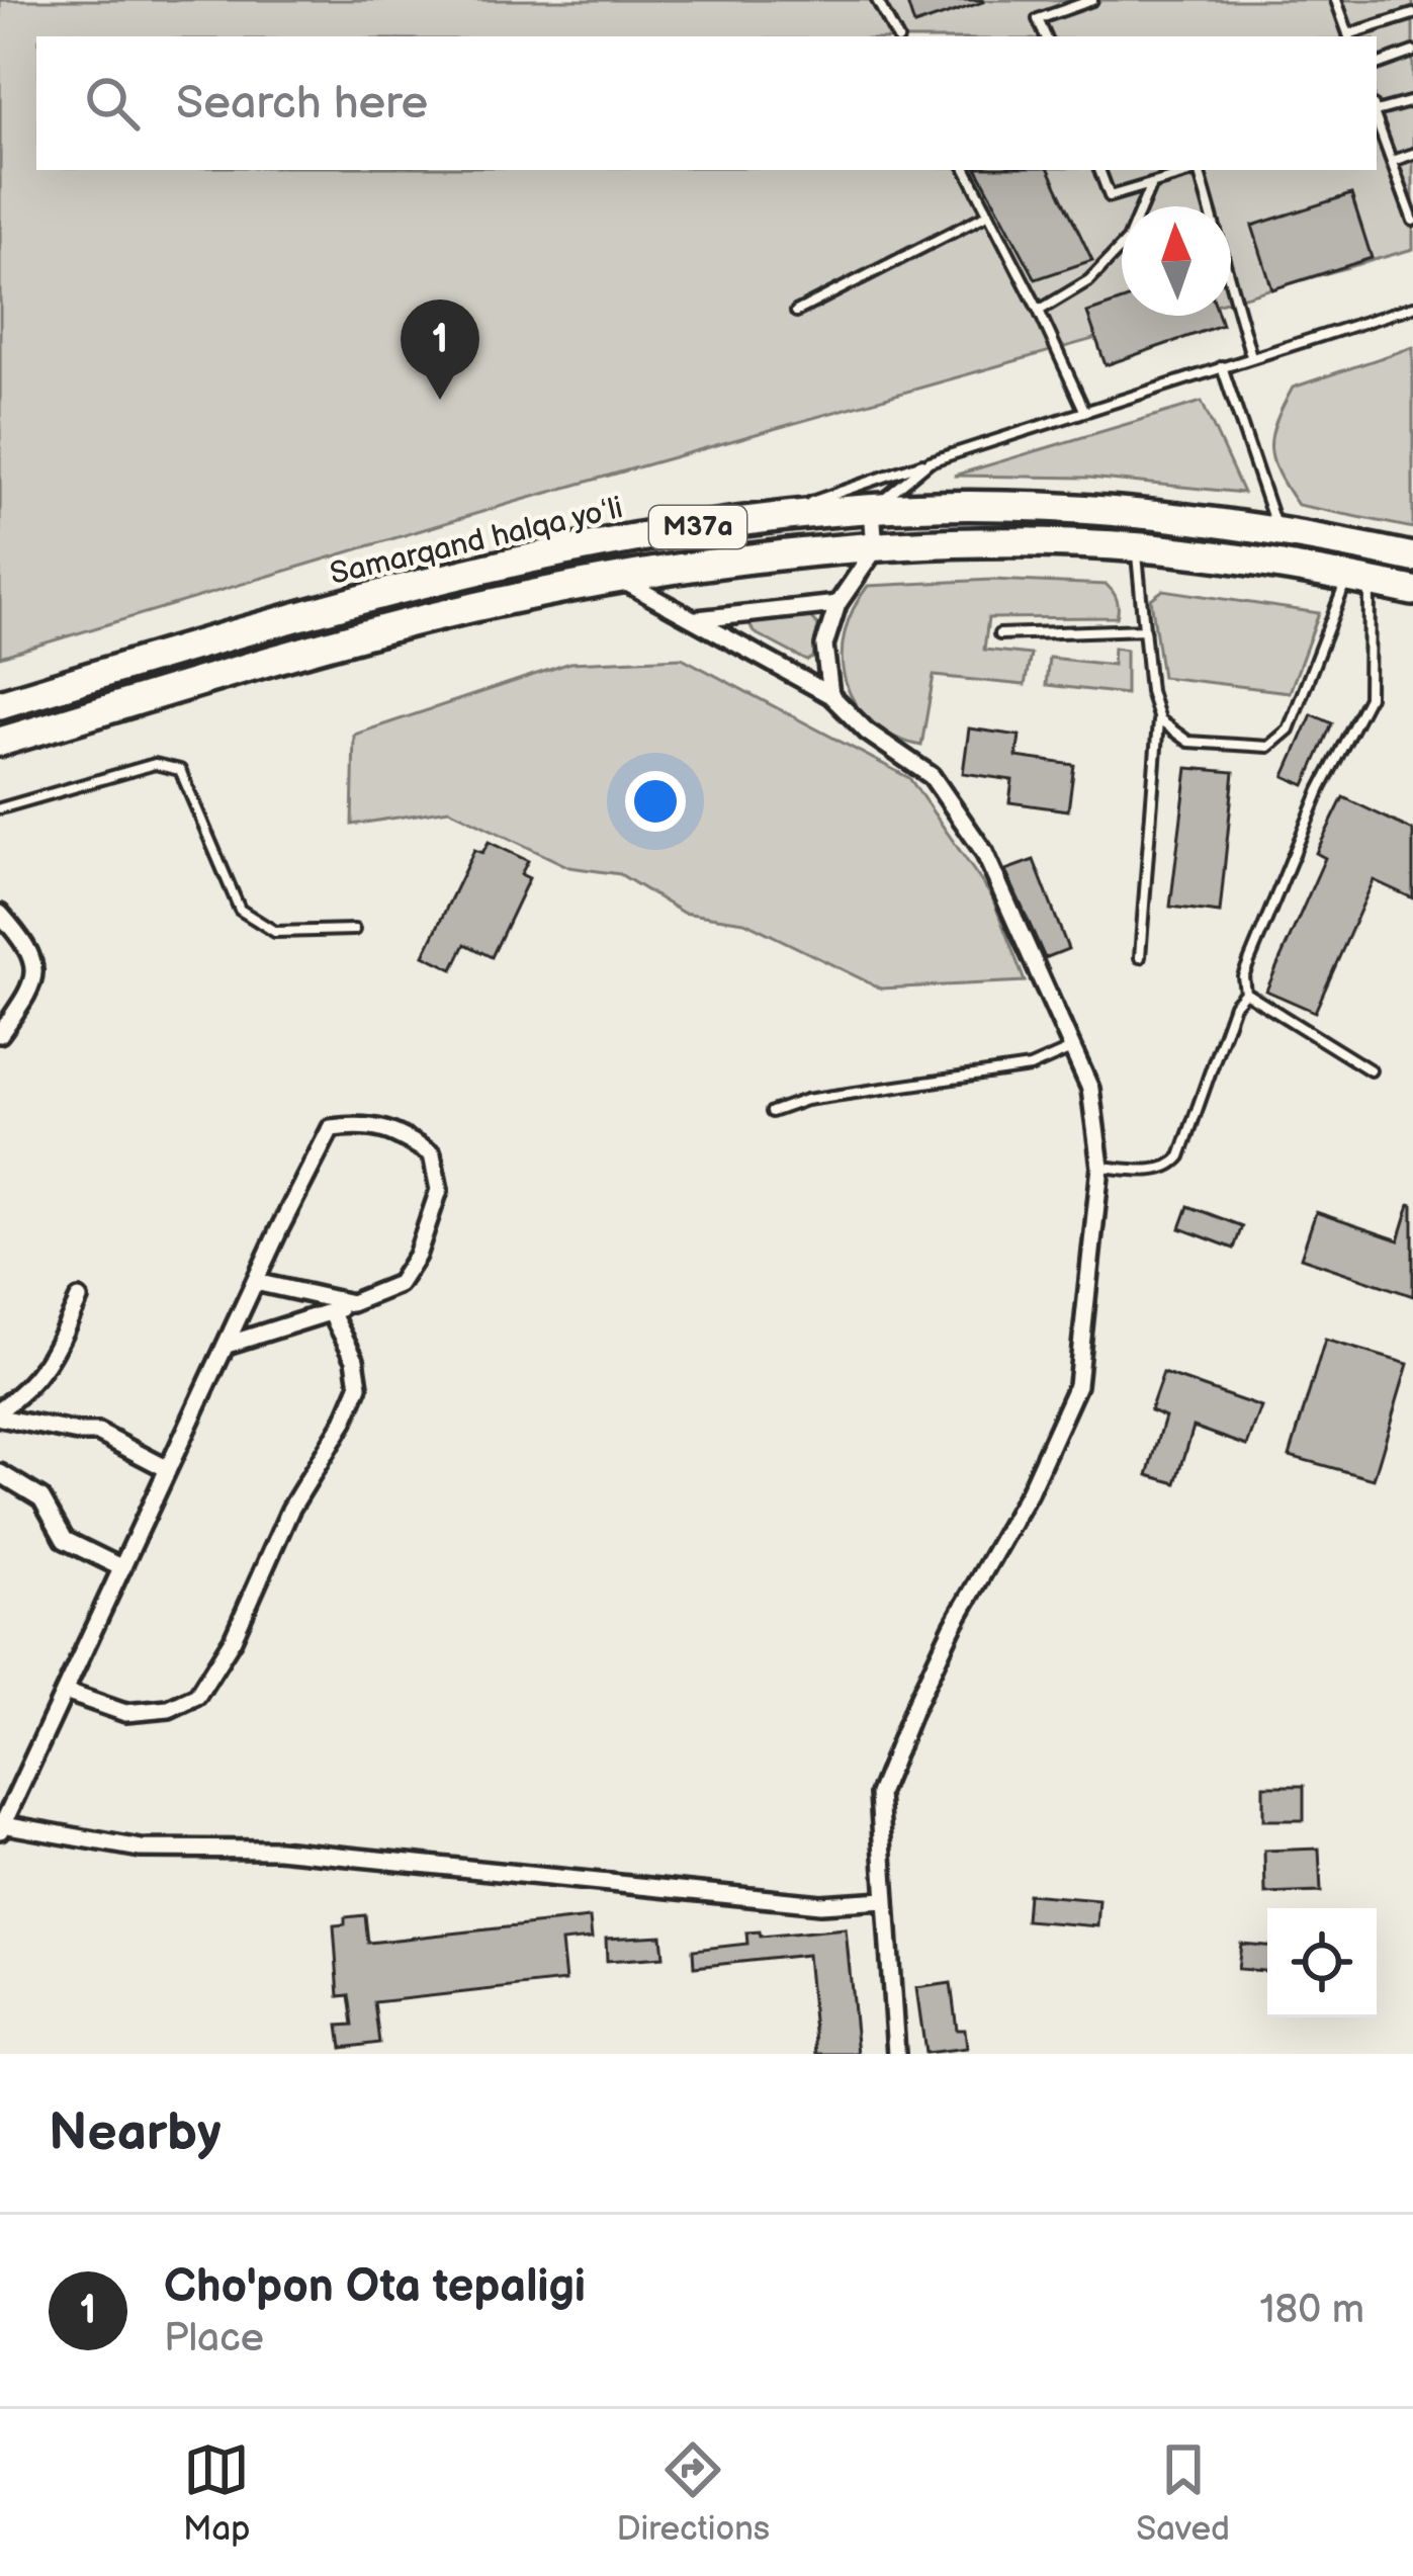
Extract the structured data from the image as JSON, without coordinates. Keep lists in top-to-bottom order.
{
  "streets": {
    "highway": ["M37a", "Samarqand halqa yoʻli"]
  },
  "north": "top",
  "page": {
    "search": "Search here",
    "pins": "1",
    "heading": "Nearby",
    "list": [
      {
        "mark": "1",
        "name": "Cho'pon Ota tepaligi",
        "note": "Place",
        "value": "180 m"
      }
    ],
    "nav": ["Map", "Directions", "Saved"]
  }
}
